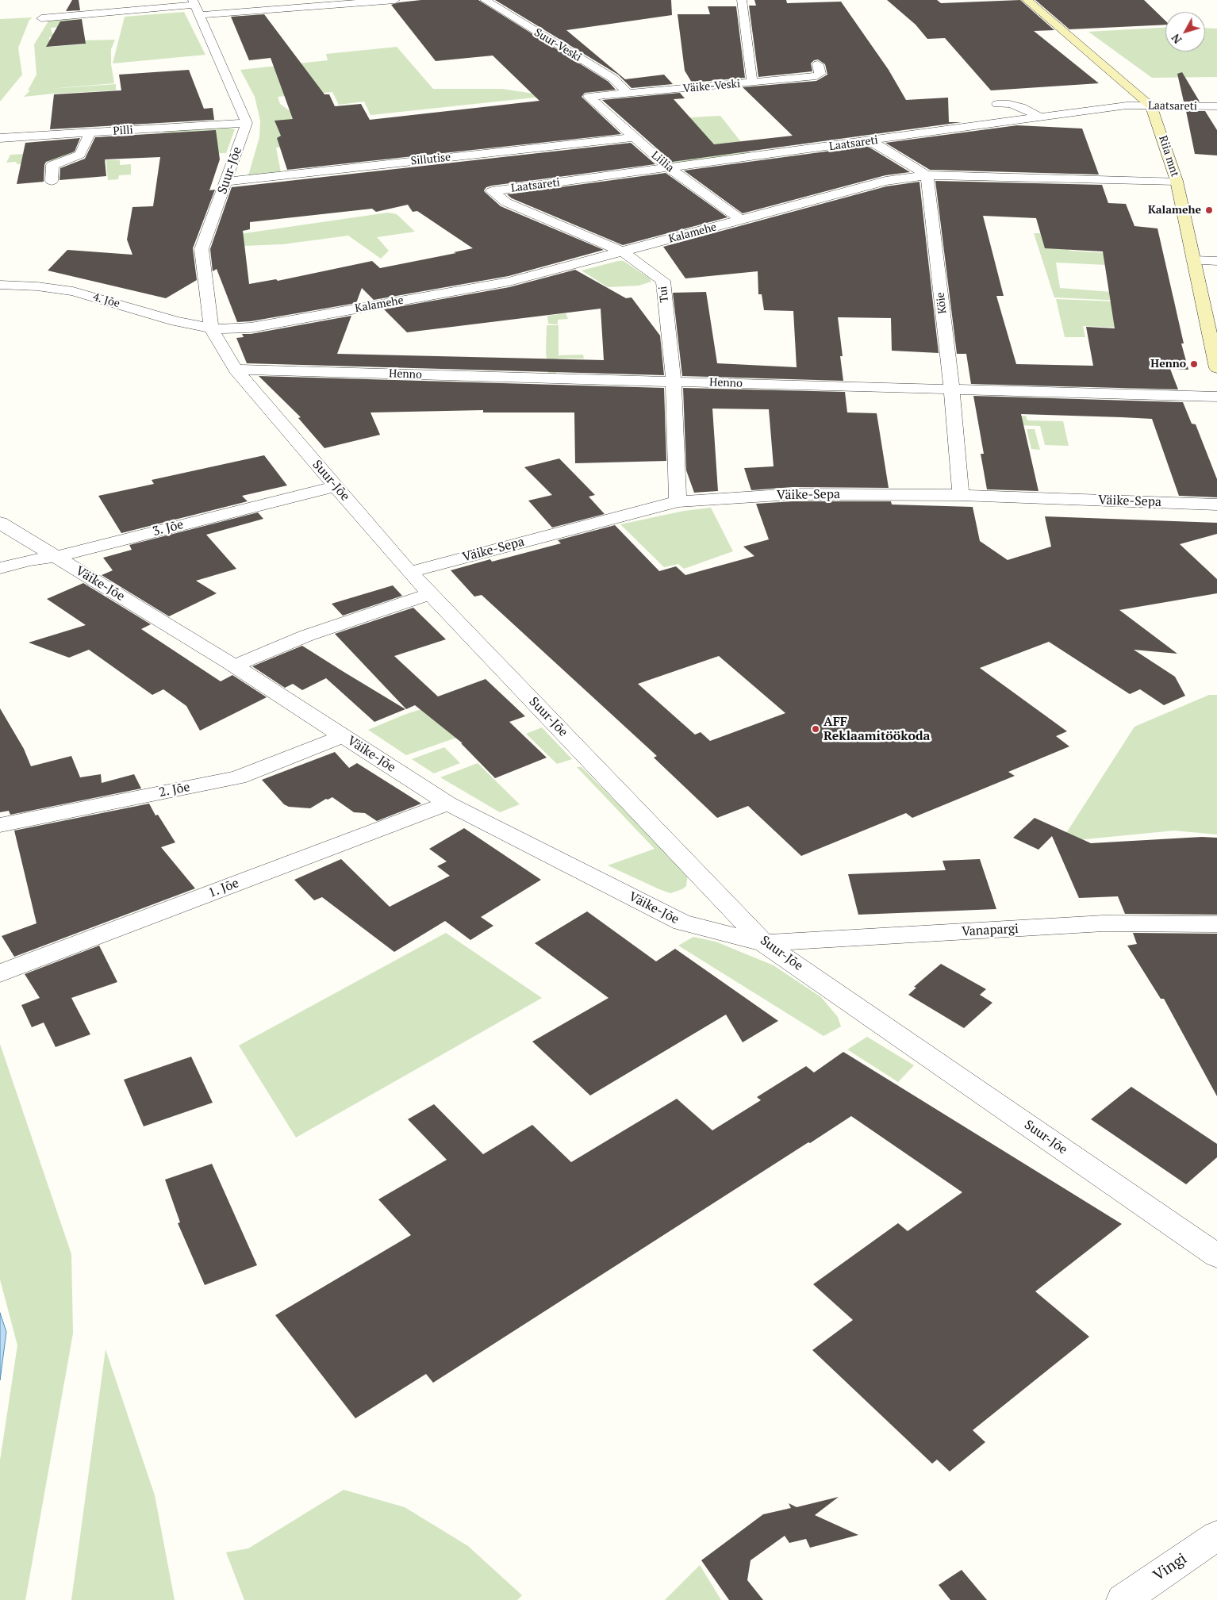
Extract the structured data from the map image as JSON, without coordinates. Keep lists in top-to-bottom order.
{
  "streets": {
    "main road": ["Riia mnt"],
    "street": [
      "Suur-Veski",
      "Väike-Veski",
      "Laatsareti",
      "Pilli",
      "Sillutise",
      "Liilia",
      "Suur-Jõe",
      "Kalamehe",
      "Tui",
      "4. Jõe",
      "Köie",
      "Henno",
      "Väike-Sepa",
      "3. Jõe",
      "Väike-Jõe",
      "2. Jõe",
      "1. Jõe",
      "Vanapargi",
      "Vingi"
    ]
  },
  "crossings": [
    ["Suur-Veski", "Väike-Veski"],
    ["Väike-Veski", "Liilia"],
    ["Laatsareti", "Riia mnt"],
    ["Laatsareti", "Liilia"],
    ["Laatsareti", "Tui"],
    ["Pilli", "Suur-Jõe"],
    ["Riia mnt", "Kalamehe"],
    ["Sillutise", "Liilia"],
    ["Sillutise", "Suur-Jõe"],
    ["Liilia", "Kalamehe"],
    ["Suur-Jõe", "Kalamehe"],
    ["Suur-Jõe", "4. Jõe"],
    ["Suur-Jõe", "Henno"],
    ["Suur-Jõe", "Väike-Sepa"],
    ["Suur-Jõe", "3. Jõe"],
    ["Suur-Jõe", "Väike-Jõe"],
    ["Suur-Jõe", "Vanapargi"],
    ["Kalamehe", "Tui"],
    ["Kalamehe", "4. Jõe"],
    ["Kalamehe", "Köie"],
    ["Tui", "Henno"],
    ["Tui", "Väike-Sepa"],
    ["Köie", "Henno"],
    ["Köie", "Väike-Sepa"],
    ["3. Jõe", "Väike-Jõe"],
    ["Väike-Jõe", "2. Jõe"],
    ["Väike-Jõe", "1. Jõe"],
    ["Väike-Jõe", "Vanapargi"]
  ],
  "places": ["Kalamehe", "Henno", "AFF Reklaamitöökoda"],
  "north": "bottom left"
}
